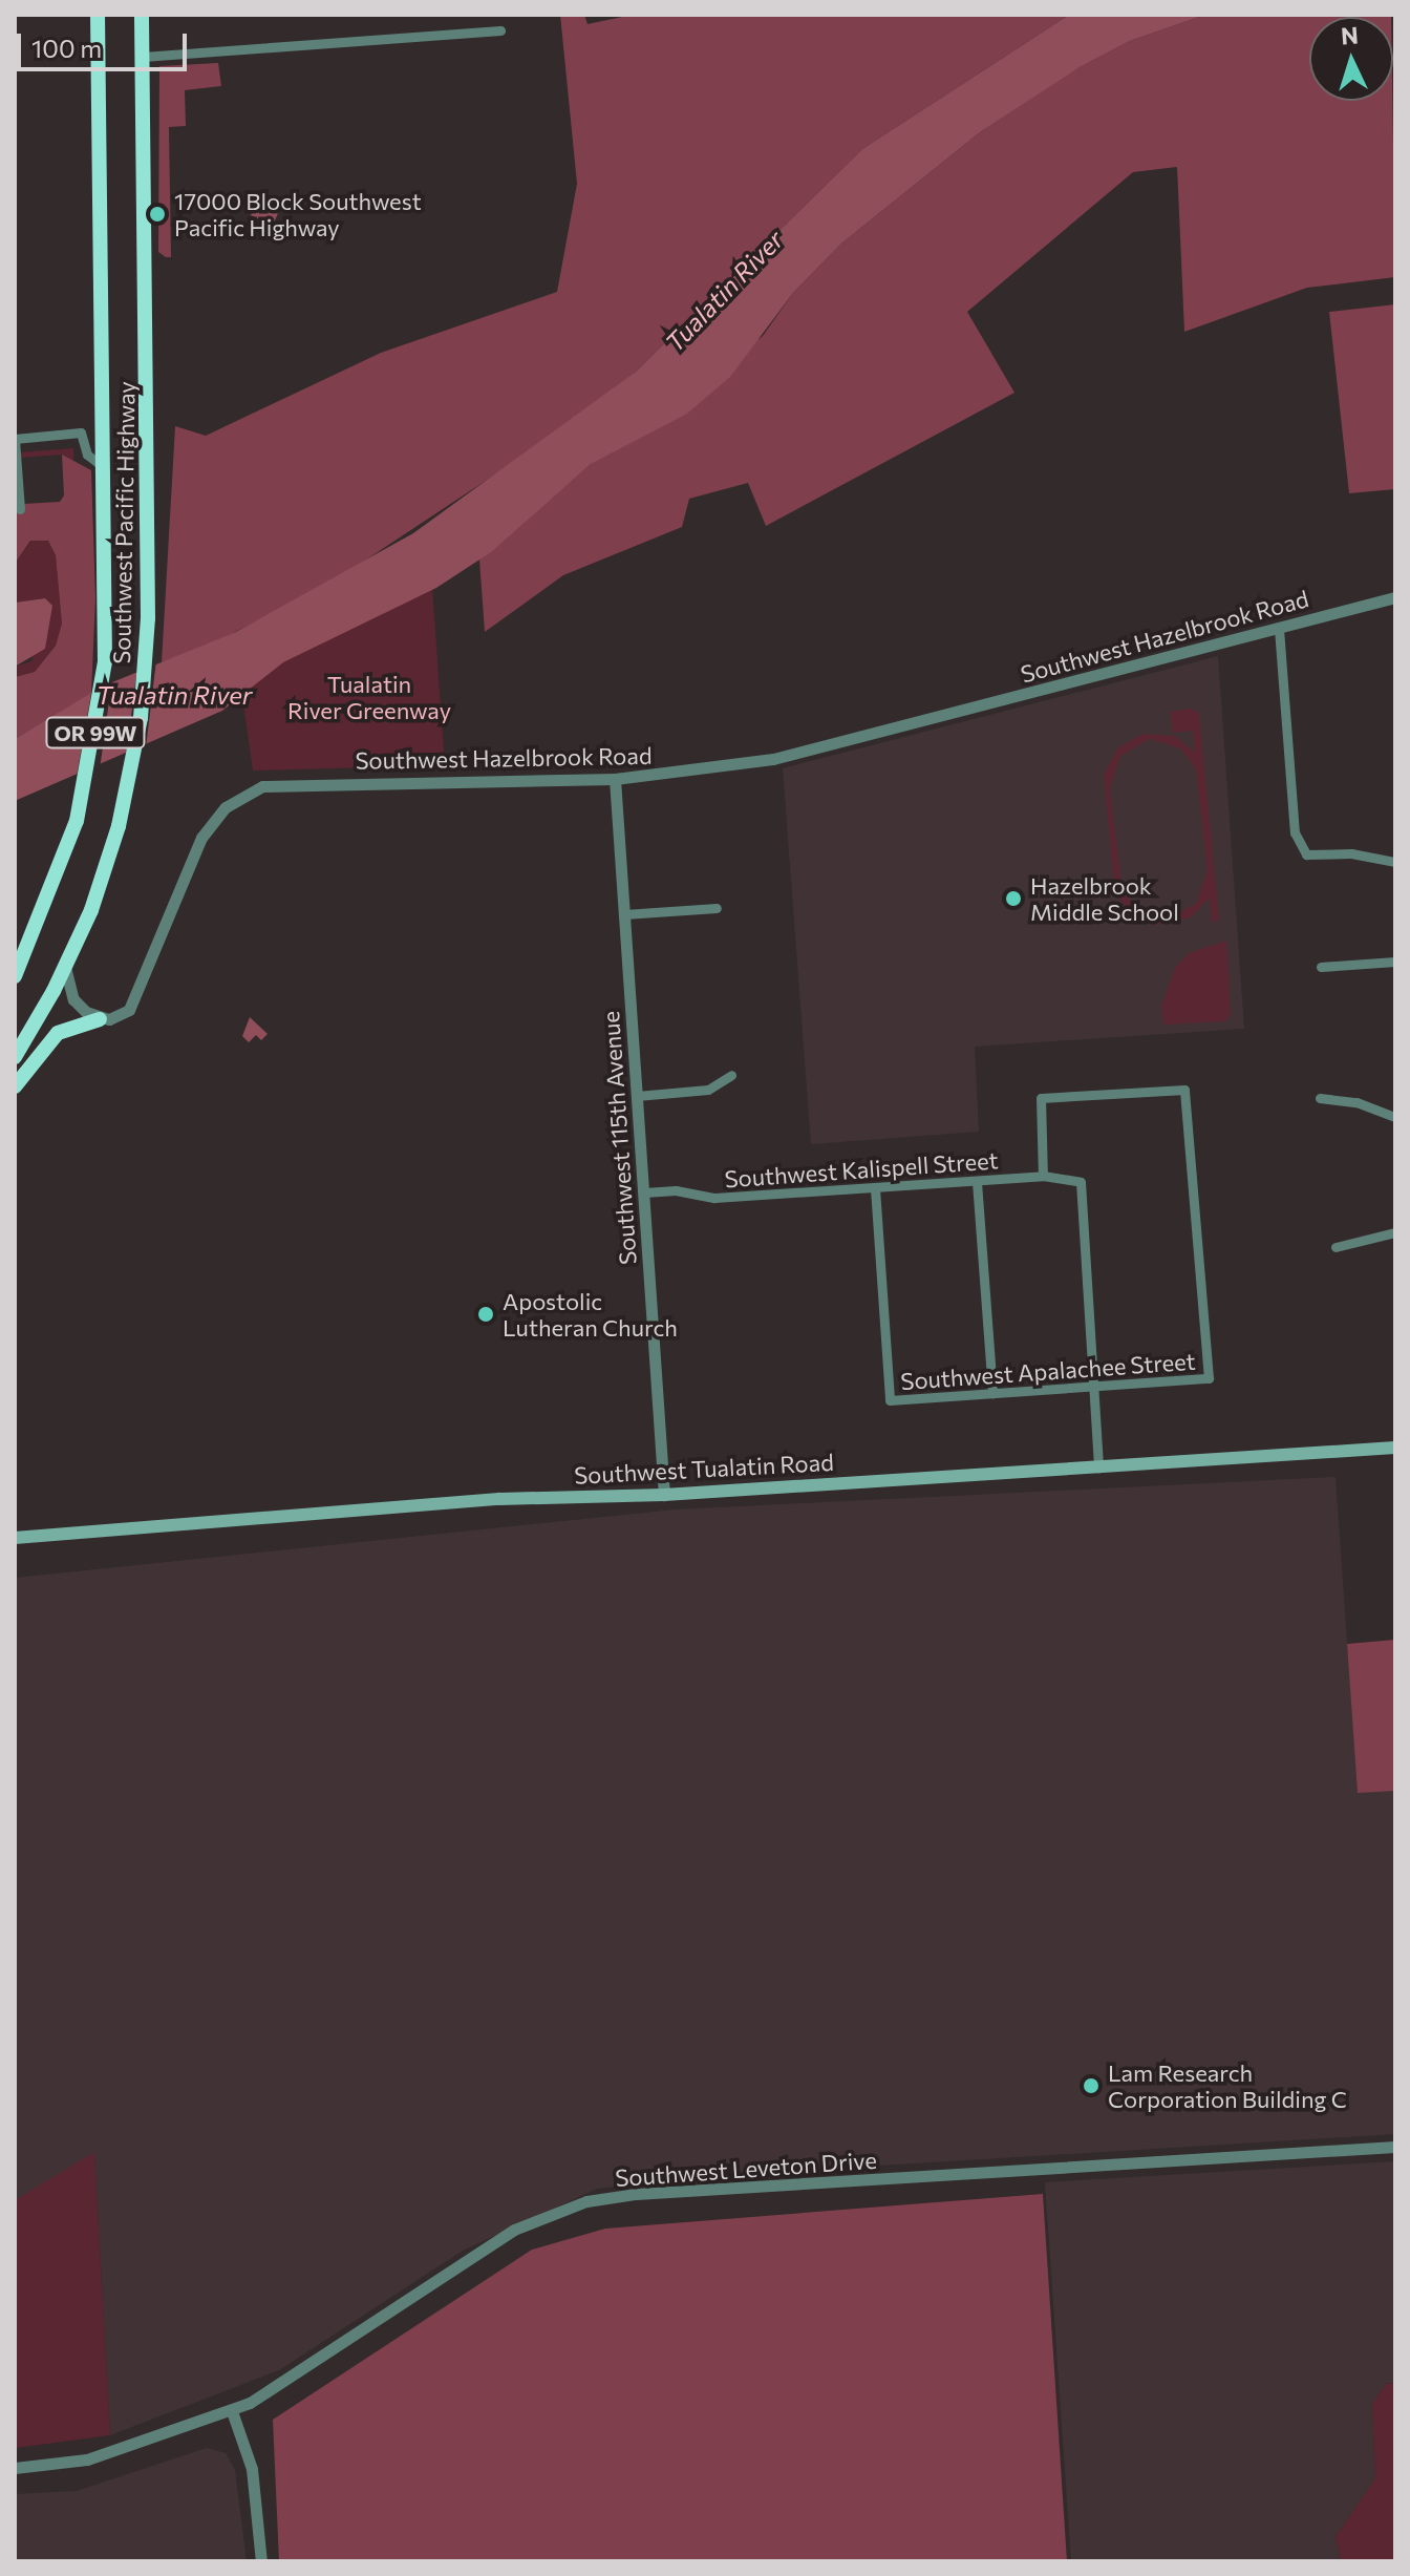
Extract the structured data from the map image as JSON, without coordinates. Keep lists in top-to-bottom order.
{
  "streets": {
    "highway": ["Southwest Pacific Highway", "OR 99W"],
    "main road": ["Southwest Tualatin Road"],
    "street": [
      "Southwest Hazelbrook Road",
      "Southwest 115th Avenue",
      "Southwest Kalispell Street",
      "Southwest Apalachee Street",
      "Southwest Leveton Drive"
    ]
  },
  "crossings": [
    ["Southwest Hazelbrook Road", "Southwest 115th Avenue"],
    ["Southwest 115th Avenue", "Southwest Kalispell Street"],
    ["Southwest 115th Avenue", "Southwest Tualatin Road"],
    ["Southwest Kalispell Street", "Southwest Apalachee Street"]
  ],
  "water": ["Tualatin River"],
  "parks": ["Tualatin River Greenway"],
  "places": [
    "17000 Block Southwest Pacific Highway",
    "Hazelbrook Middle School",
    "Apostolic Lutheran Church",
    "Lam Research Corporation Building C"
  ],
  "scale_bar": "100 m",
  "north": "top"
}
